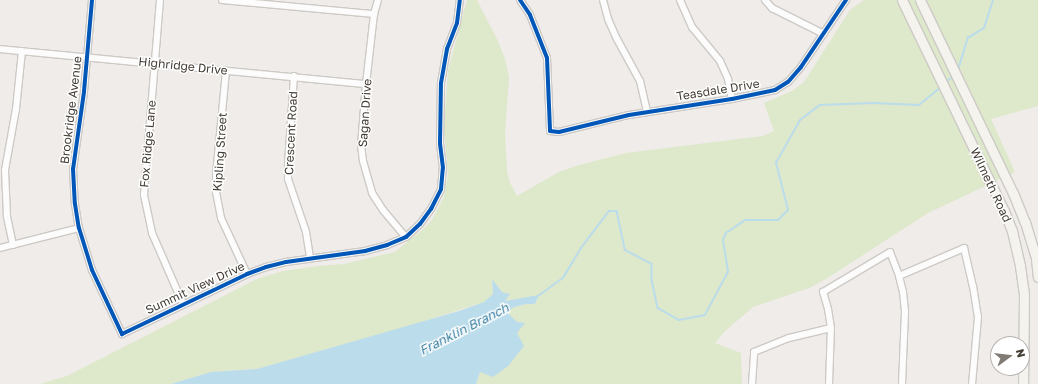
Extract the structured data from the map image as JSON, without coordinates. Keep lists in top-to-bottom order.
{
  "streets": {
    "street": [
      "Highridge Drive",
      "Teasdale Drive",
      "Brookridge Avenue",
      "Sagan Drive",
      "Crescent Road",
      "Fox Ridge Lane",
      "Kipling Street",
      "Wilmeth Road",
      "Summit View Drive"
    ]
  },
  "crossings": [
    ["Highridge Drive", "Brookridge Avenue"],
    ["Highridge Drive", "Sagan Drive"],
    ["Highridge Drive", "Crescent Road"],
    ["Highridge Drive", "Fox Ridge Lane"],
    ["Highridge Drive", "Kipling Street"],
    ["Brookridge Avenue", "Summit View Drive"],
    ["Sagan Drive", "Summit View Drive"],
    ["Crescent Road", "Summit View Drive"],
    ["Fox Ridge Lane", "Summit View Drive"],
    ["Kipling Street", "Summit View Drive"]
  ],
  "water": ["Franklin Branch"],
  "north": "right"
}
